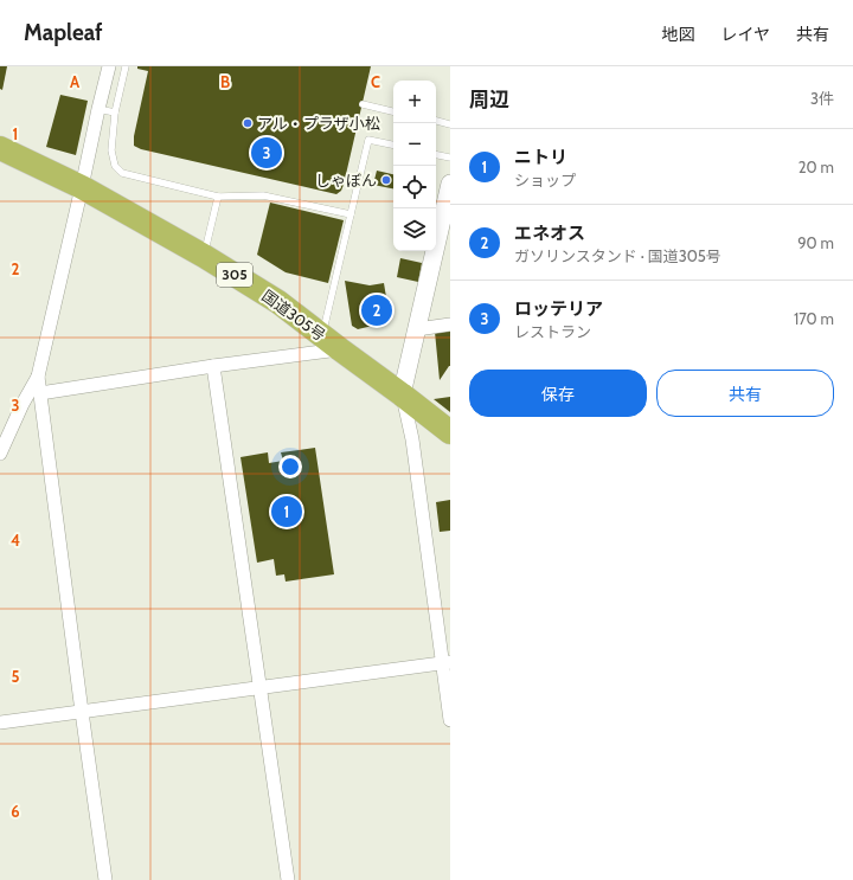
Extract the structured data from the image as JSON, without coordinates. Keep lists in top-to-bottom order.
{
  "streets": {
    "highway": ["305", "国道305号"]
  },
  "places": ["アル・プラザ小松", "しゃぼん"],
  "page": {
    "header": "Mapleaf",
    "nav": ["地図", "レイヤ", "共有"],
    "heading": ["周辺", "3件"],
    "map_buttons": ["+", "−"],
    "list": [
      {
        "mark": "1",
        "name": "ニトリ",
        "note": "ショップ",
        "value": "20 m"
      },
      {
        "mark": "2",
        "name": "エネオス",
        "note": "ガソリンスタンド · 国道305号",
        "value": "90 m"
      },
      {
        "mark": "3",
        "name": "ロッテリア",
        "note": "レストラン",
        "value": "170 m"
      }
    ],
    "pins": ["3", "2", "1"],
    "buttons": ["保存", "共有"]
  },
  "grid": {
    "columns": ["A", "B", "C"],
    "rows": [
      "1",
      "2",
      "3",
      "4",
      "5",
      "6"
    ]
  }
}
